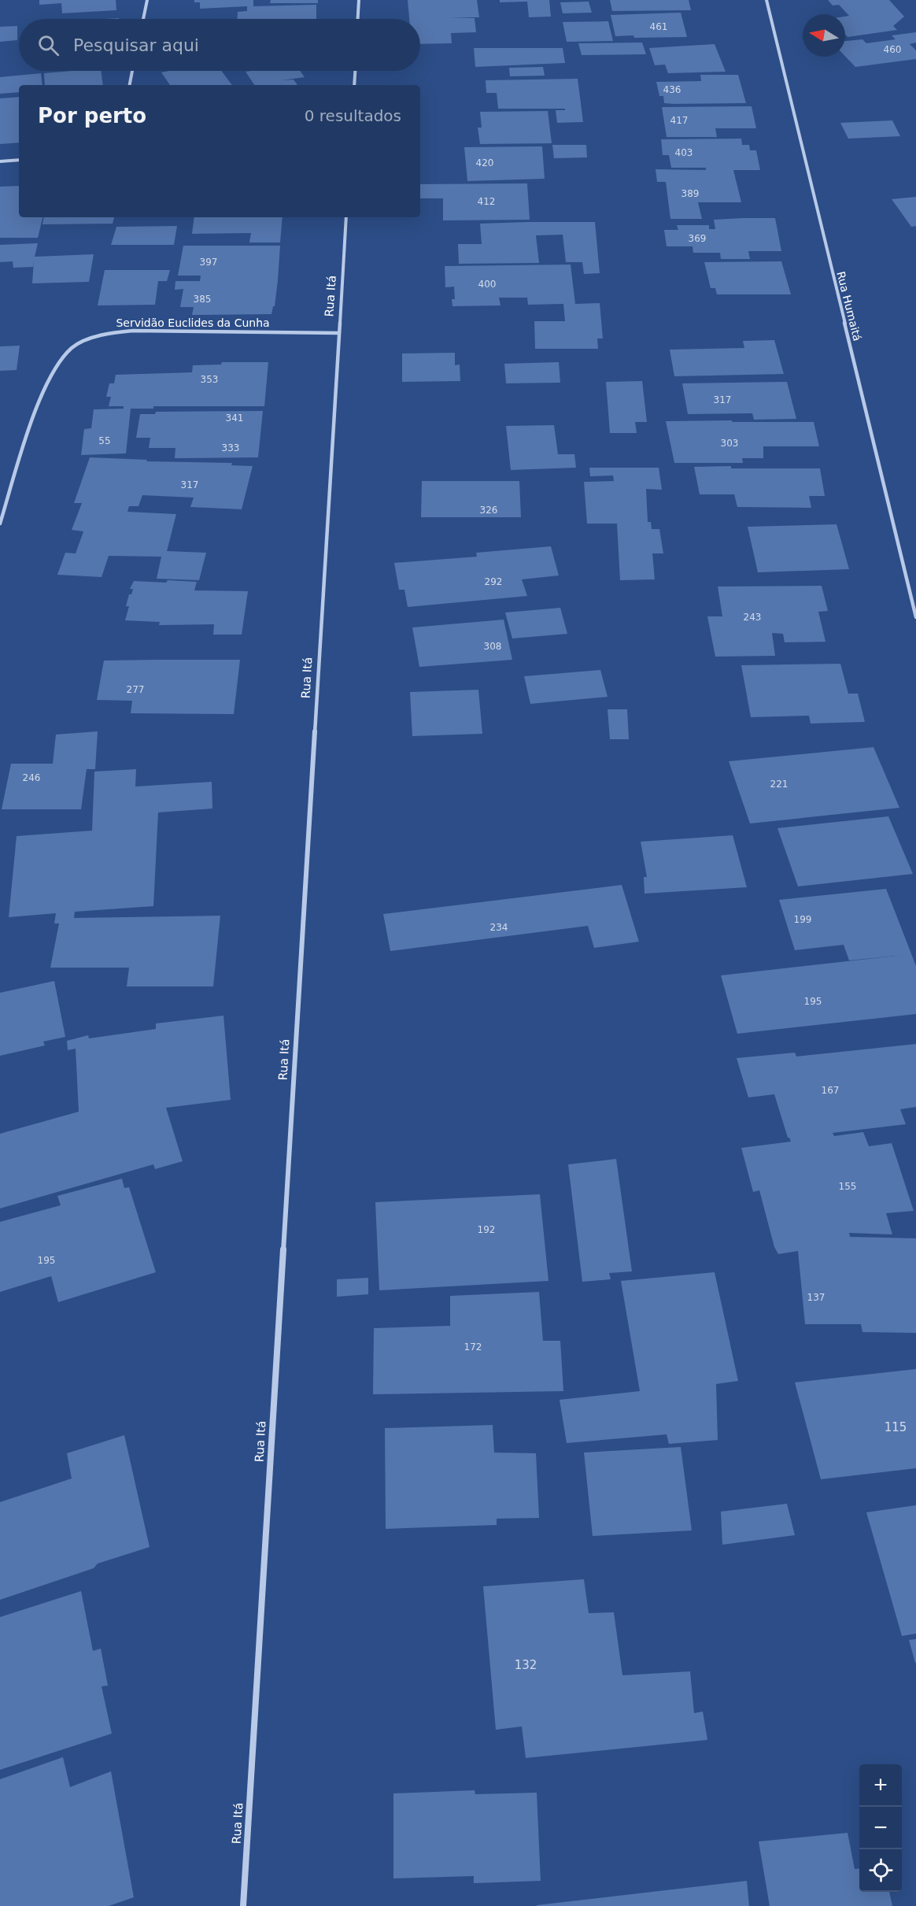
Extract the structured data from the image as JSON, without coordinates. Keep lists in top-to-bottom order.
{
  "streets": {
    "street": ["Rua Itá", "Rua Humaitá", "Servidão Euclides da Cunha"]
  },
  "crossings": [
    ["Rua Itá", "Servidão Euclides da Cunha"]
  ],
  "house_numbers": [
    "461",
    "460",
    "436",
    "417",
    "403",
    "420",
    "389",
    "412",
    "369",
    "397",
    "400",
    "385",
    "353",
    "317",
    "341",
    "55",
    "303",
    "333",
    "317",
    "326",
    "292",
    "243",
    "308",
    "277",
    "246",
    "221",
    "199",
    "234",
    "195",
    "167",
    "155",
    "192",
    "195",
    "137",
    "172",
    "115",
    "132"
  ],
  "north": "left",
  "page": {
    "search": "Pesquisar aqui",
    "heading": ["Por perto", "0 resultados"],
    "map_buttons": ["+", "−"]
  }
}
